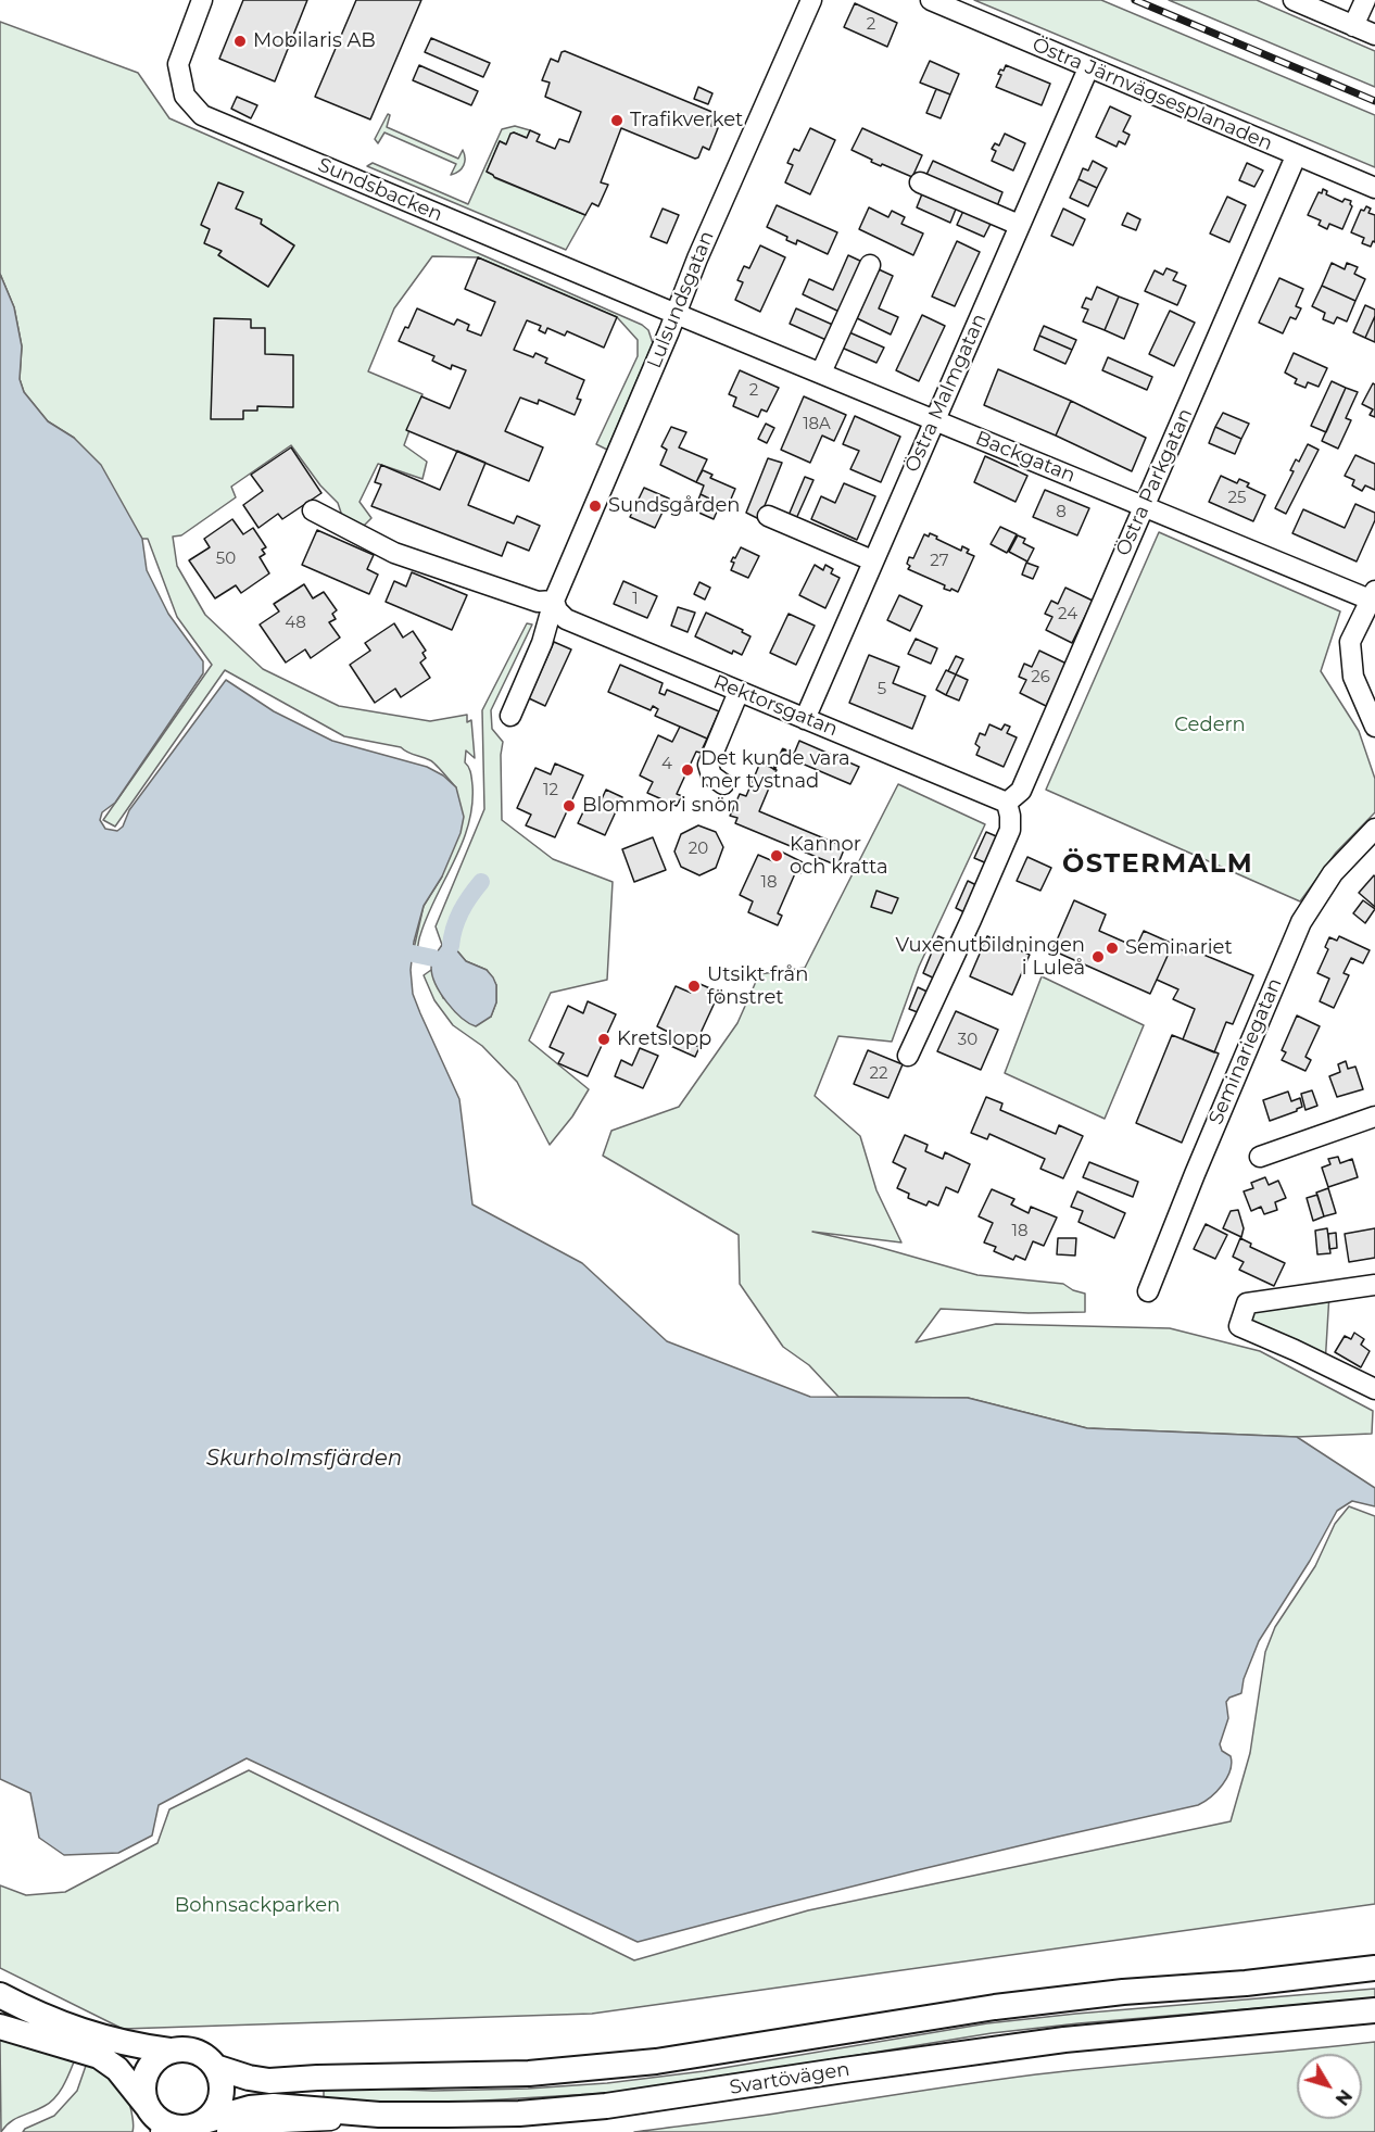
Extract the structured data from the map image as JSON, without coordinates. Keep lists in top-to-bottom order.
{
  "streets": {
    "main road": ["Svartövägen"],
    "street": [
      "Östra Järnvägsesplanaden",
      "Sundsbacken",
      "Lulsundsgatan",
      "Östra Malmgatan",
      "Backgatan",
      "Östra Parkgatan",
      "Rektorsgatan",
      "Seminariegatan"
    ]
  },
  "crossings": [
    ["Östra Järnvägsesplanaden", "Östra Malmgatan"],
    ["Östra Järnvägsesplanaden", "Östra Parkgatan"],
    ["Sundsbacken", "Lulsundsgatan"],
    ["Sundsbacken", "Backgatan"],
    ["Lulsundsgatan", "Backgatan"],
    ["Lulsundsgatan", "Rektorsgatan"],
    ["Östra Malmgatan", "Backgatan"],
    ["Östra Malmgatan", "Rektorsgatan"],
    ["Backgatan", "Östra Parkgatan"],
    ["Östra Parkgatan", "Rektorsgatan"]
  ],
  "districts": ["ÖSTERMALM"],
  "water": ["Skurholmsfjärden"],
  "parks": ["Cedern", "Bohnsackparken"],
  "places": [
    "Mobilaris AB",
    "Trafikverket",
    "Sundsgården",
    "Det kunde vara mer tystnad",
    "Blommor i snön",
    "Kannor och kratta",
    "Seminariet",
    "Vuxenutbildningen i Luleå",
    "Utsikt från fönstret",
    "Kretslopp"
  ],
  "house_numbers": [
    "2",
    "2",
    "18A",
    "25",
    "8",
    "50",
    "27",
    "1",
    "24",
    "48",
    "26",
    "5",
    "4",
    "12",
    "20",
    "18",
    "30",
    "22",
    "18"
  ],
  "north": "bottom right"
}
